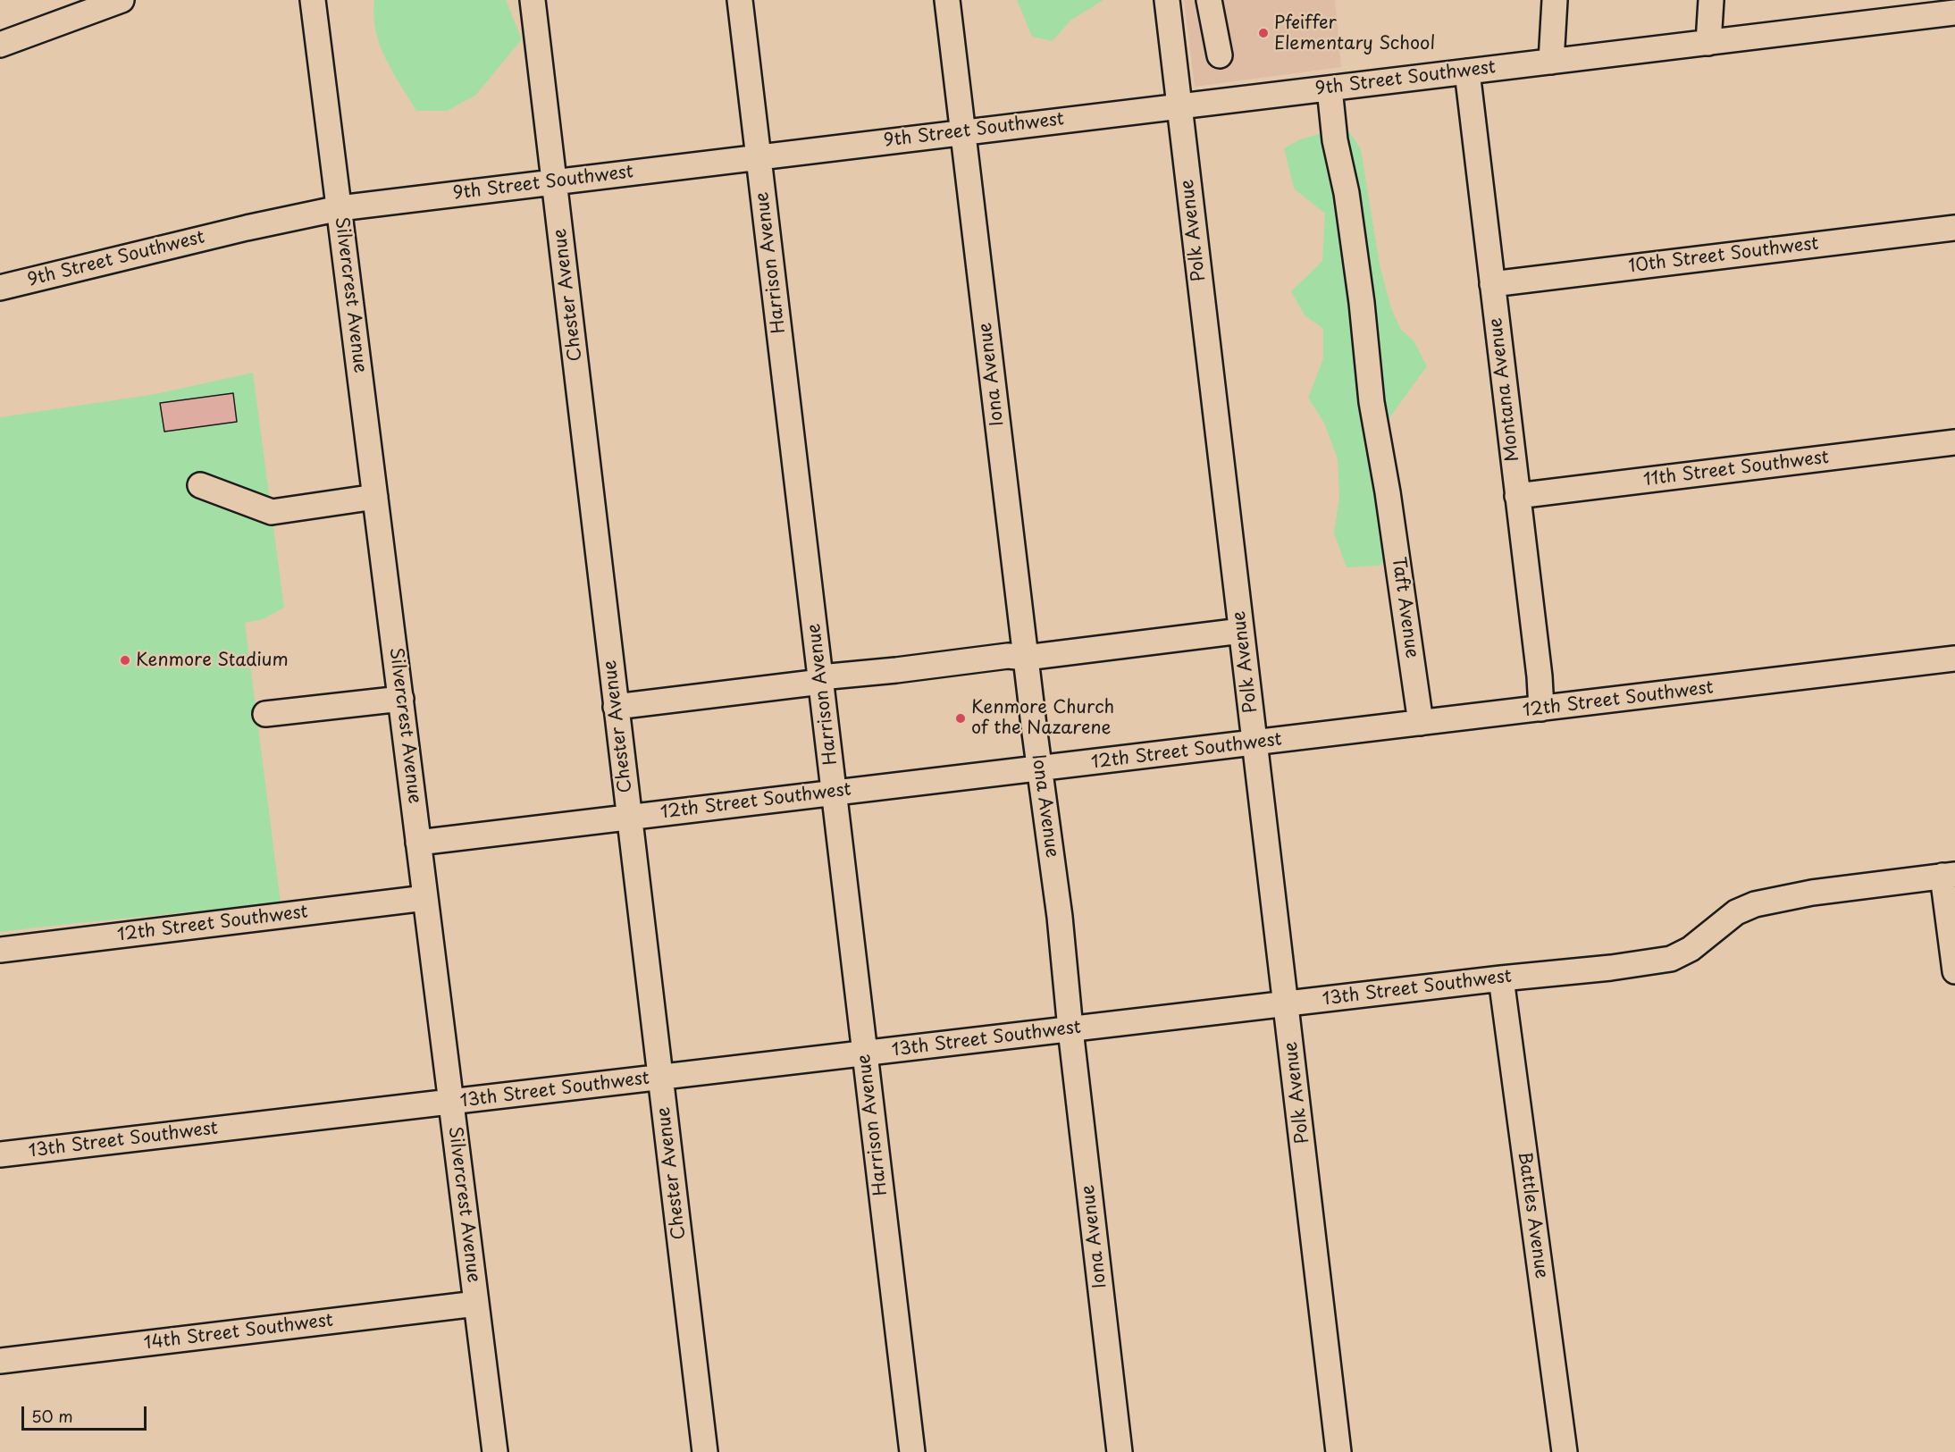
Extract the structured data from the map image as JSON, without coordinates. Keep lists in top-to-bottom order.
{
  "streets": {
    "street": [
      "9th Street Southwest",
      "Polk Avenue",
      "10th Street Southwest",
      "Harrison Avenue",
      "Silvercrest Avenue",
      "Chester Avenue",
      "Iona Avenue",
      "Montana Avenue",
      "11th Street Southwest",
      "Taft Avenue",
      "12th Street Southwest",
      "13th Street Southwest",
      "Battles Avenue",
      "14th Street Southwest"
    ]
  },
  "crossings": [
    ["9th Street Southwest", "Polk Avenue"],
    ["9th Street Southwest", "Harrison Avenue"],
    ["9th Street Southwest", "Silvercrest Avenue"],
    ["9th Street Southwest", "Chester Avenue"],
    ["9th Street Southwest", "Iona Avenue"],
    ["9th Street Southwest", "Montana Avenue"],
    ["9th Street Southwest", "Taft Avenue"],
    ["Polk Avenue", "12th Street Southwest"],
    ["Polk Avenue", "13th Street Southwest"],
    ["10th Street Southwest", "Montana Avenue"],
    ["Harrison Avenue", "12th Street Southwest"],
    ["Harrison Avenue", "13th Street Southwest"],
    ["Silvercrest Avenue", "12th Street Southwest"],
    ["Silvercrest Avenue", "13th Street Southwest"],
    ["Silvercrest Avenue", "14th Street Southwest"],
    ["Chester Avenue", "12th Street Southwest"],
    ["Chester Avenue", "13th Street Southwest"],
    ["Iona Avenue", "12th Street Southwest"],
    ["Iona Avenue", "13th Street Southwest"],
    ["Montana Avenue", "11th Street Southwest"],
    ["Montana Avenue", "12th Street Southwest"],
    ["Taft Avenue", "12th Street Southwest"],
    ["13th Street Southwest", "Battles Avenue"]
  ],
  "places": ["Pfeiffer Elementary School", "Kenmore Stadium", "Kenmore Church of the Nazarene"],
  "scale_bar": "50 m"
}
